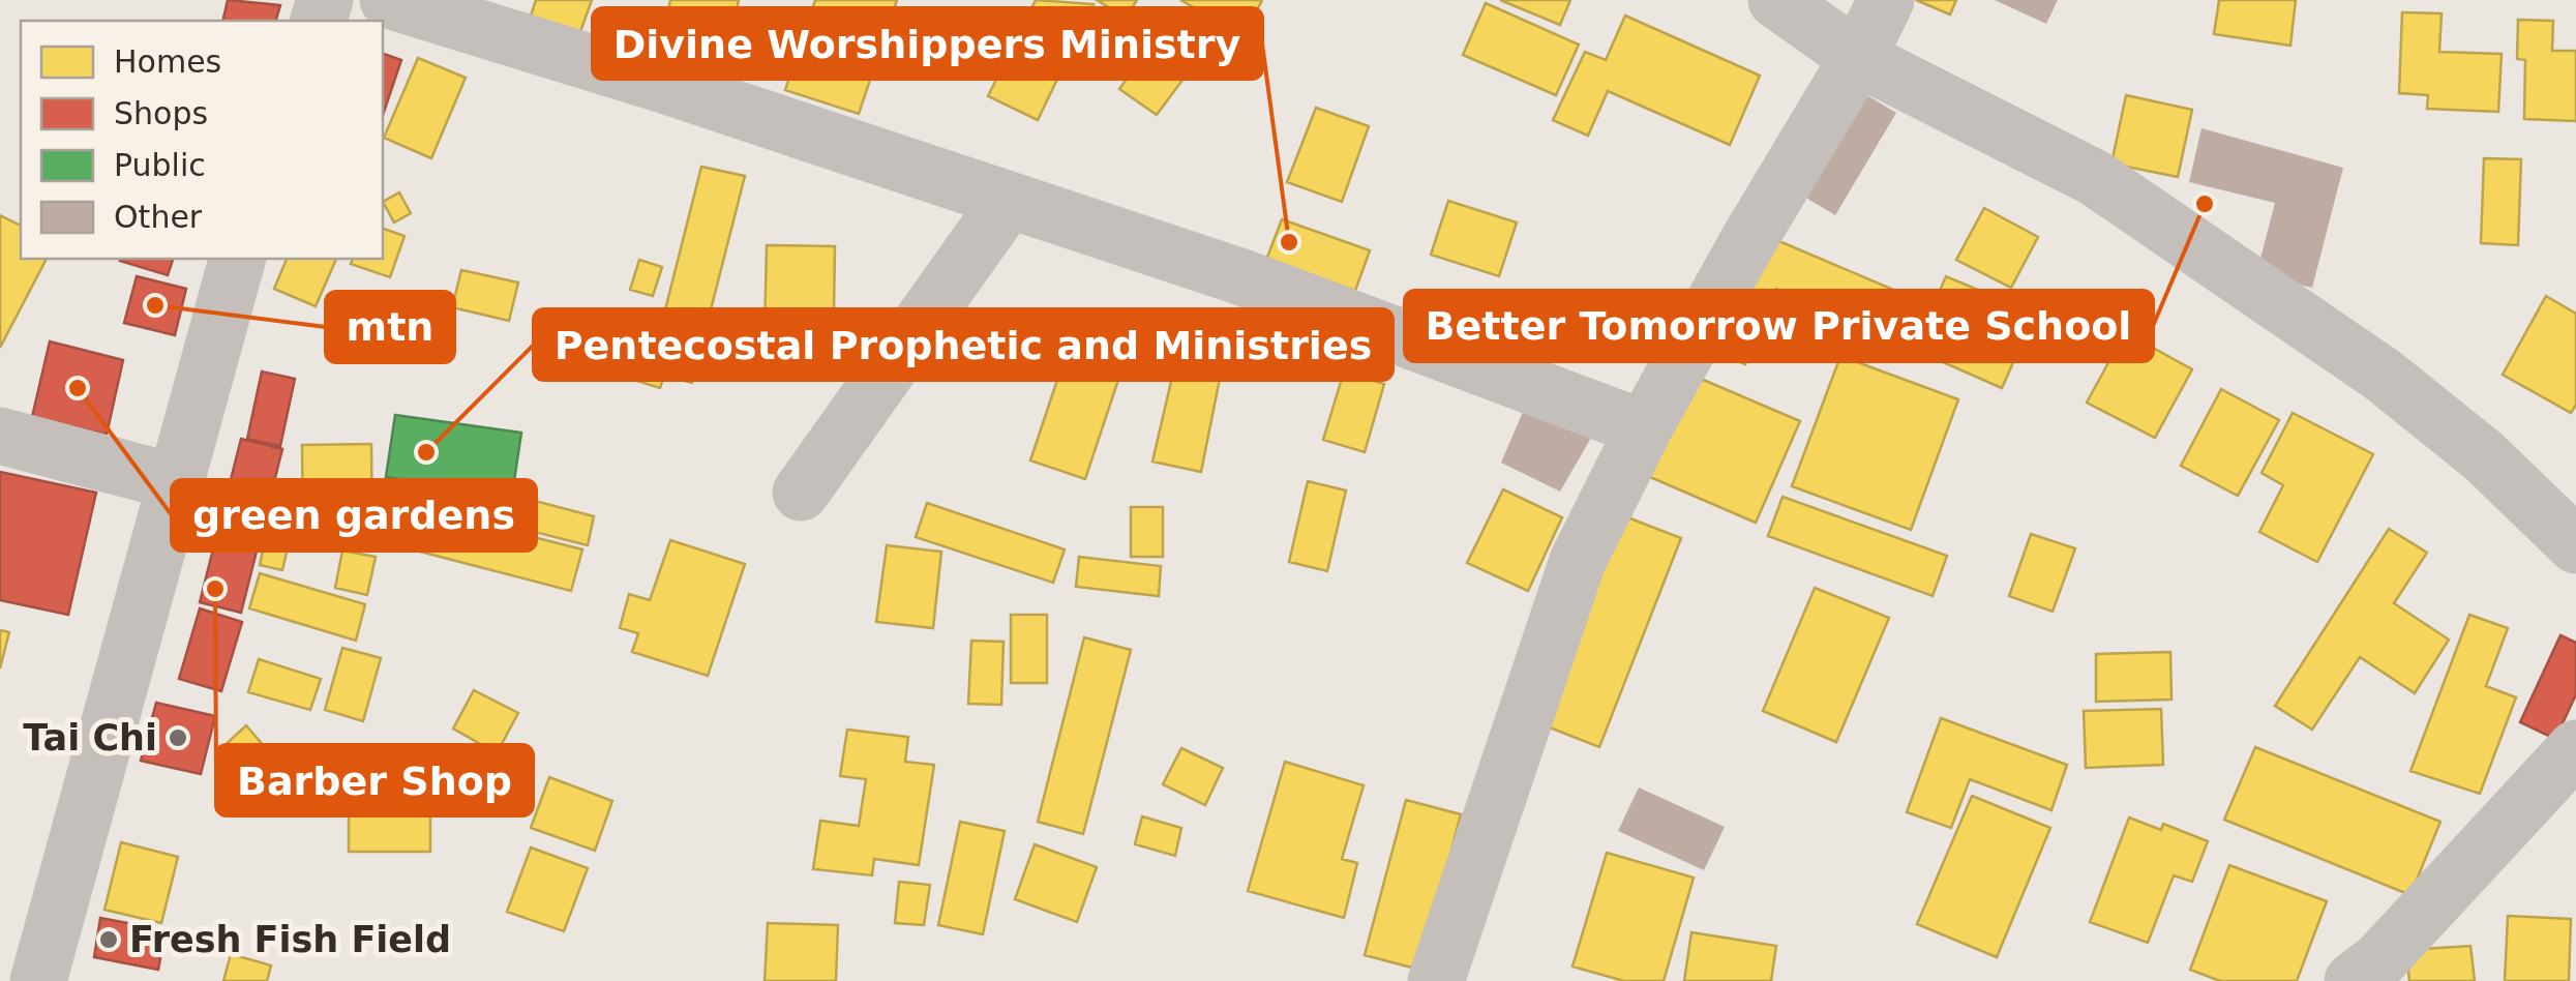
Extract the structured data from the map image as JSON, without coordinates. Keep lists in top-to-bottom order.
{
  "places": [
    "Better Tomorrow Private School",
    "Divine Worshippers Ministry",
    "mtn",
    "green gardens",
    "Pentecostal Prophetic and Ministries",
    "Barber Shop",
    "Tai Chi",
    "Fresh Fish Field"
  ],
  "legend": [
    "Homes",
    "Shops",
    "Public",
    "Other"
  ]
}
